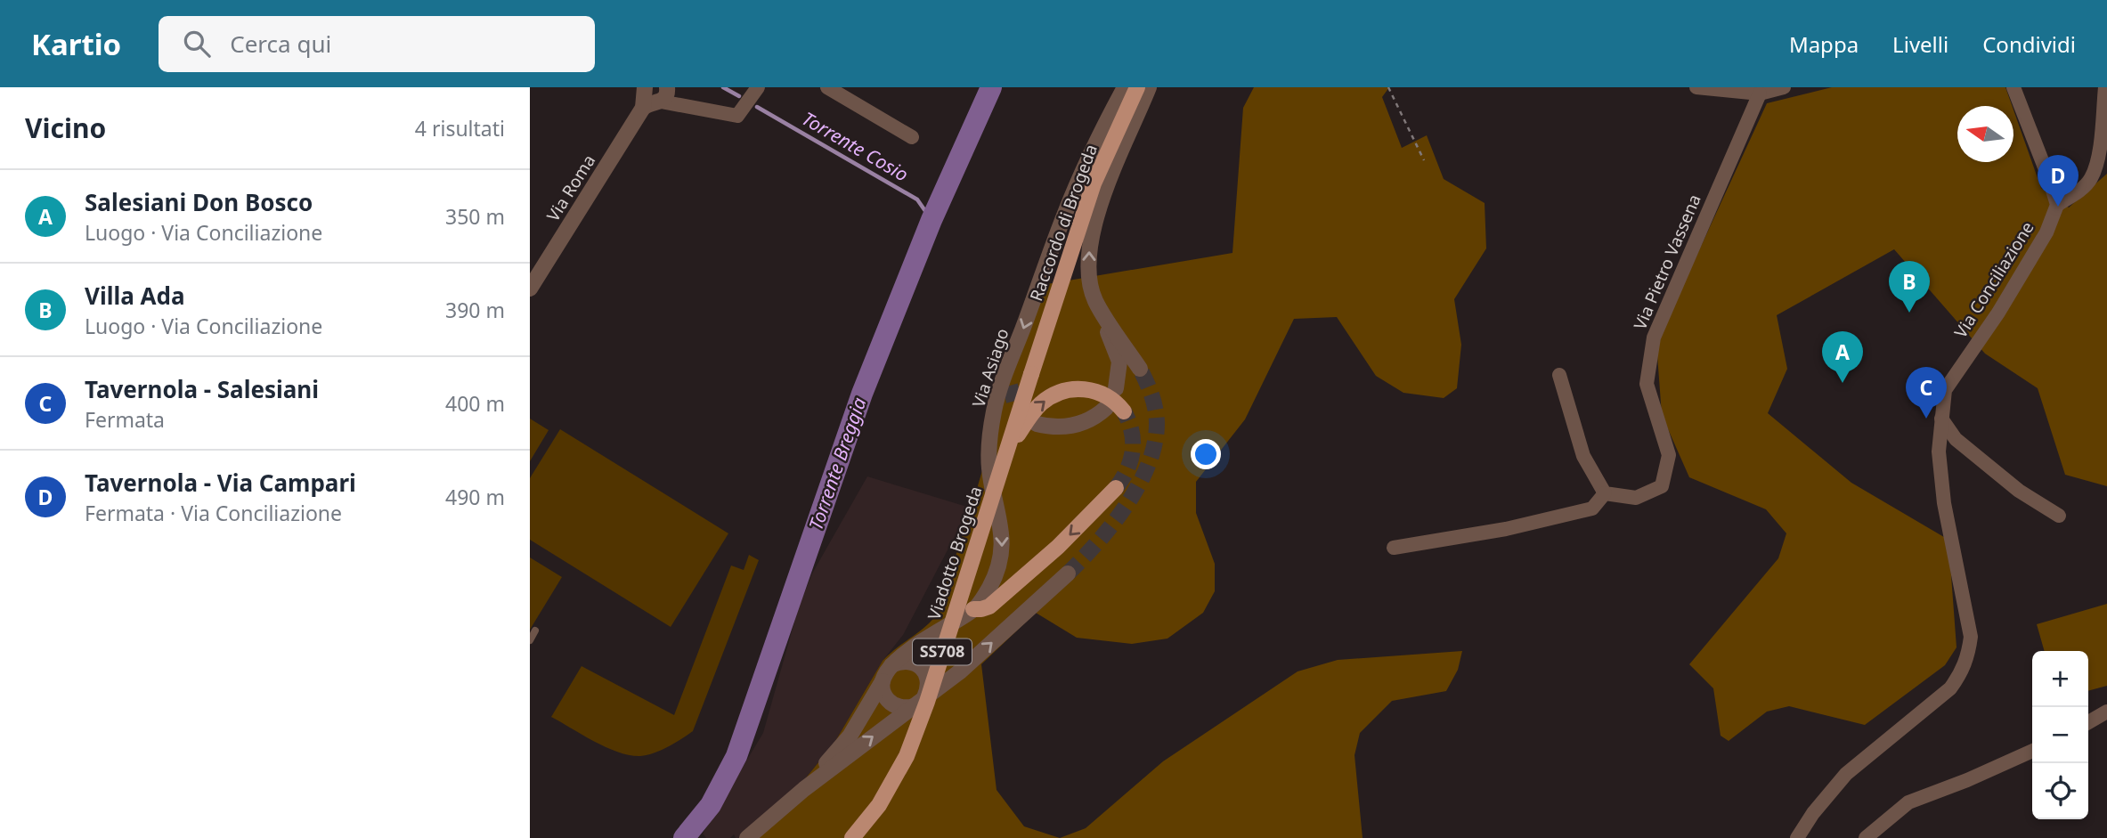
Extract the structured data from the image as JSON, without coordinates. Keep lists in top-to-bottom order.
{
  "streets": {
    "main road": ["Raccordo di Brogeda", "Viadotto Brogeda", "SS708"],
    "street": [
      "Via Roma",
      "Via Pietro Vassena",
      "Via Conciliazione",
      "Via Asiago"
    ]
  },
  "crossings": [
    ["Raccordo di Brogeda", "Viadotto Brogeda"],
    ["Via Asiago", "SS708"],
    ["Viadotto Brogeda", "SS708"]
  ],
  "water": ["Torrente Cosio", "Torrente Breggia"],
  "north": "left",
  "page": {
    "header": "Kartio",
    "search": "Cerca qui",
    "nav": ["Mappa", "Livelli", "Condividi"],
    "heading": ["Vicino", "4 risultati"],
    "pins": [
      "D",
      "B",
      "A",
      "C"
    ],
    "list": [
      {
        "mark": "A",
        "name": "Salesiani Don Bosco",
        "note": "Luogo · Via Conciliazione",
        "value": "350 m"
      },
      {
        "mark": "B",
        "name": "Villa Ada",
        "note": "Luogo · Via Conciliazione",
        "value": "390 m"
      },
      {
        "mark": "C",
        "name": "Tavernola - Salesiani",
        "note": "Fermata",
        "value": "400 m"
      },
      {
        "mark": "D",
        "name": "Tavernola - Via Campari",
        "note": "Fermata · Via Conciliazione",
        "value": "490 m"
      }
    ],
    "map_buttons": ["+", "−"]
  }
}
